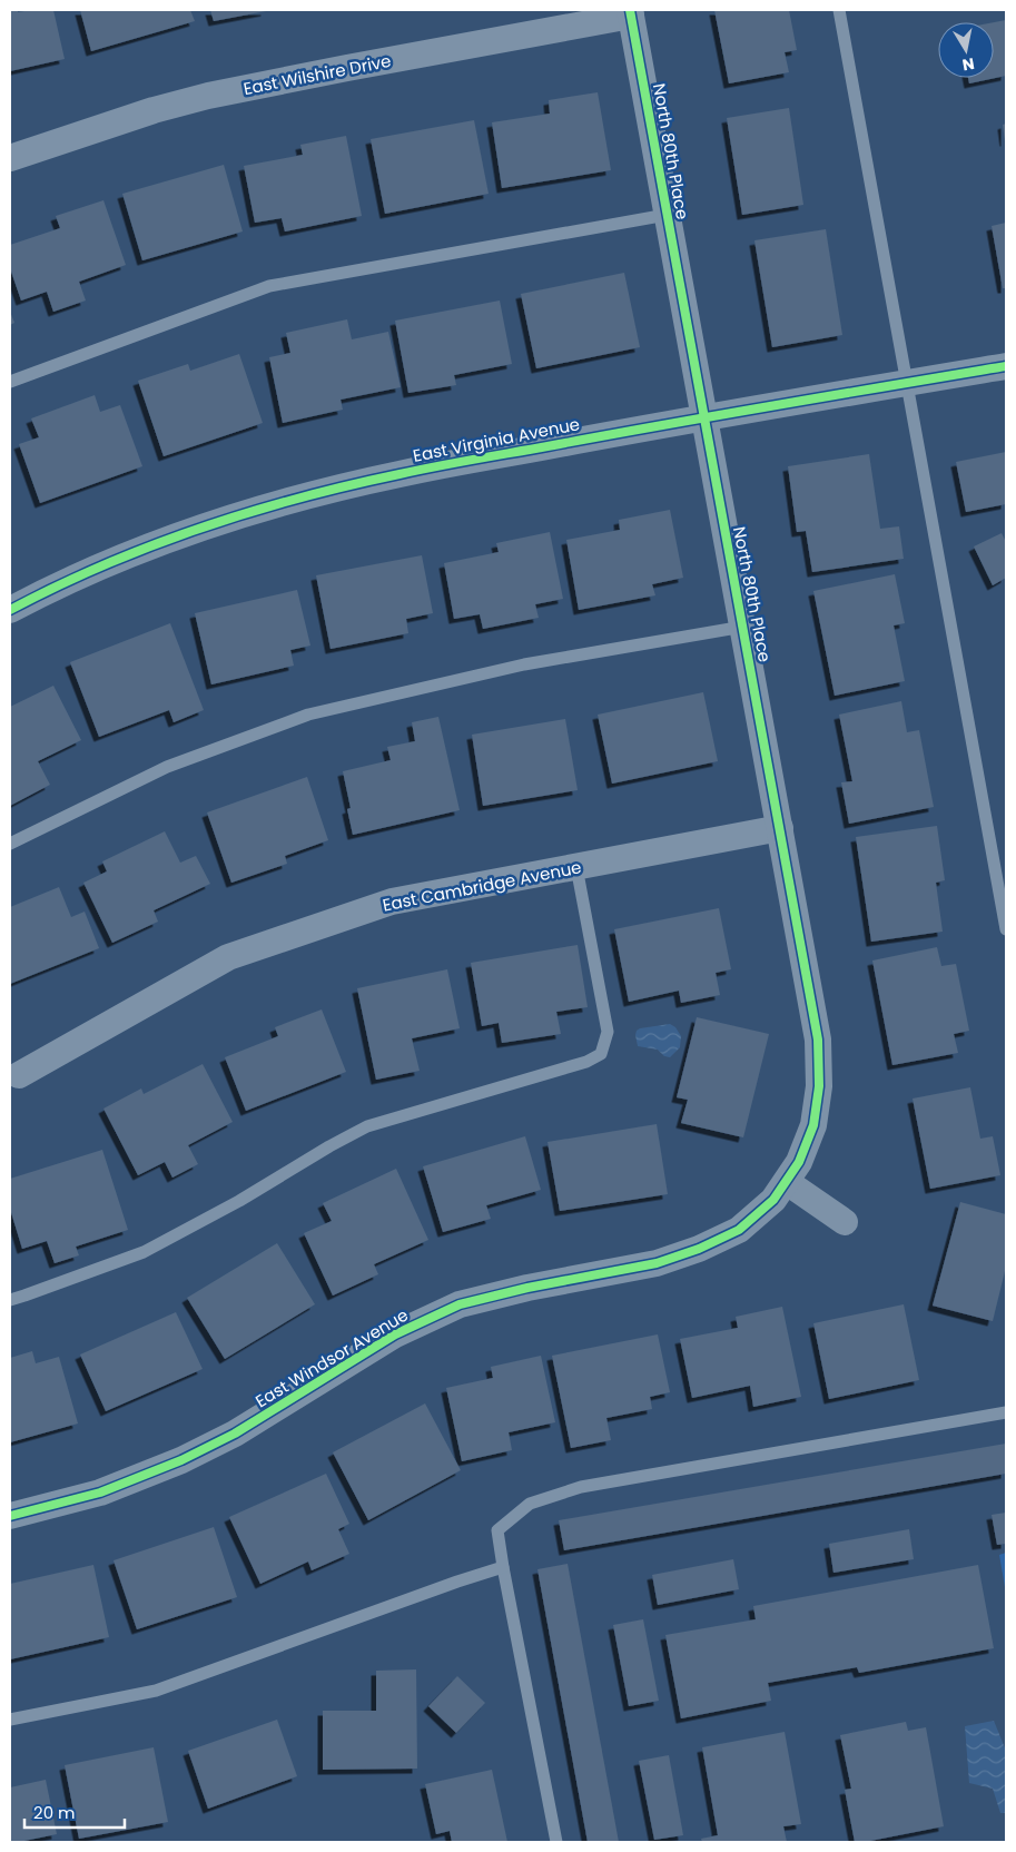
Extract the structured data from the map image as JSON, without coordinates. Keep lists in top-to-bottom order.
{
  "streets": {
    "street": [
      "East Wilshire Drive",
      "North 80th Place",
      "East Virginia Avenue",
      "East Cambridge Avenue",
      "East Windsor Avenue"
    ]
  },
  "crossings": [
    ["East Wilshire Drive", "North 80th Place"],
    ["North 80th Place", "East Virginia Avenue"],
    ["North 80th Place", "East Cambridge Avenue"],
    ["North 80th Place", "East Windsor Avenue"]
  ],
  "scale_bar": "20 m",
  "north": "bottom"
}
